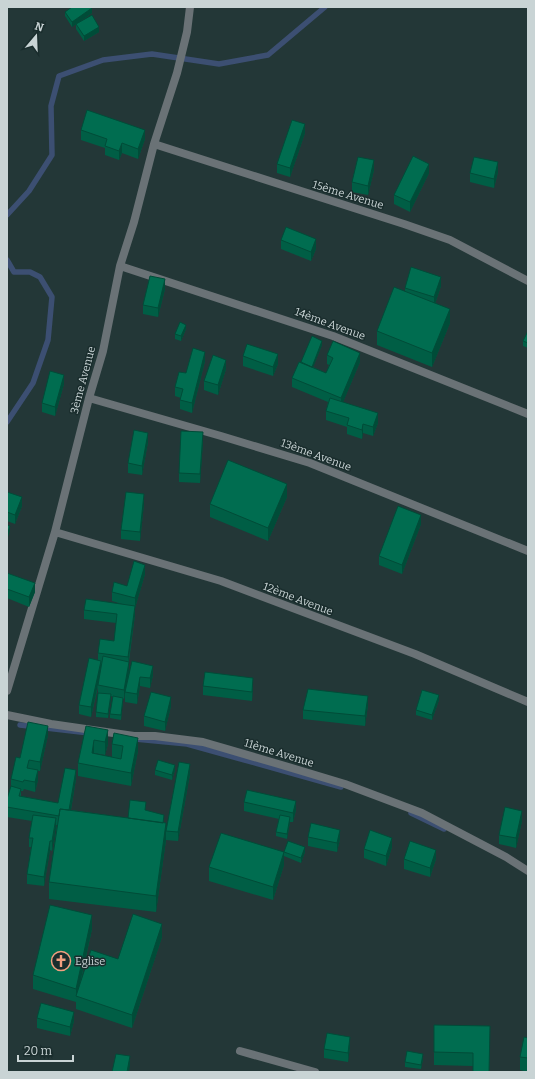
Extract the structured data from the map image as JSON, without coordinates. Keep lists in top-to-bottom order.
{
  "streets": {
    "street": [
      "15ème Avenue",
      "14ème Avenue",
      "3ème Avenue",
      "13ème Avenue",
      "12ème Avenue",
      "11ème Avenue"
    ]
  },
  "crossings": [
    ["15ème Avenue", "3ème Avenue"],
    ["14ème Avenue", "3ème Avenue"],
    ["3ème Avenue", "13ème Avenue"],
    ["3ème Avenue", "12ème Avenue"]
  ],
  "places": {
    "church": ["Eglise"]
  },
  "scale_bar": "20 m",
  "north": "top"
}
